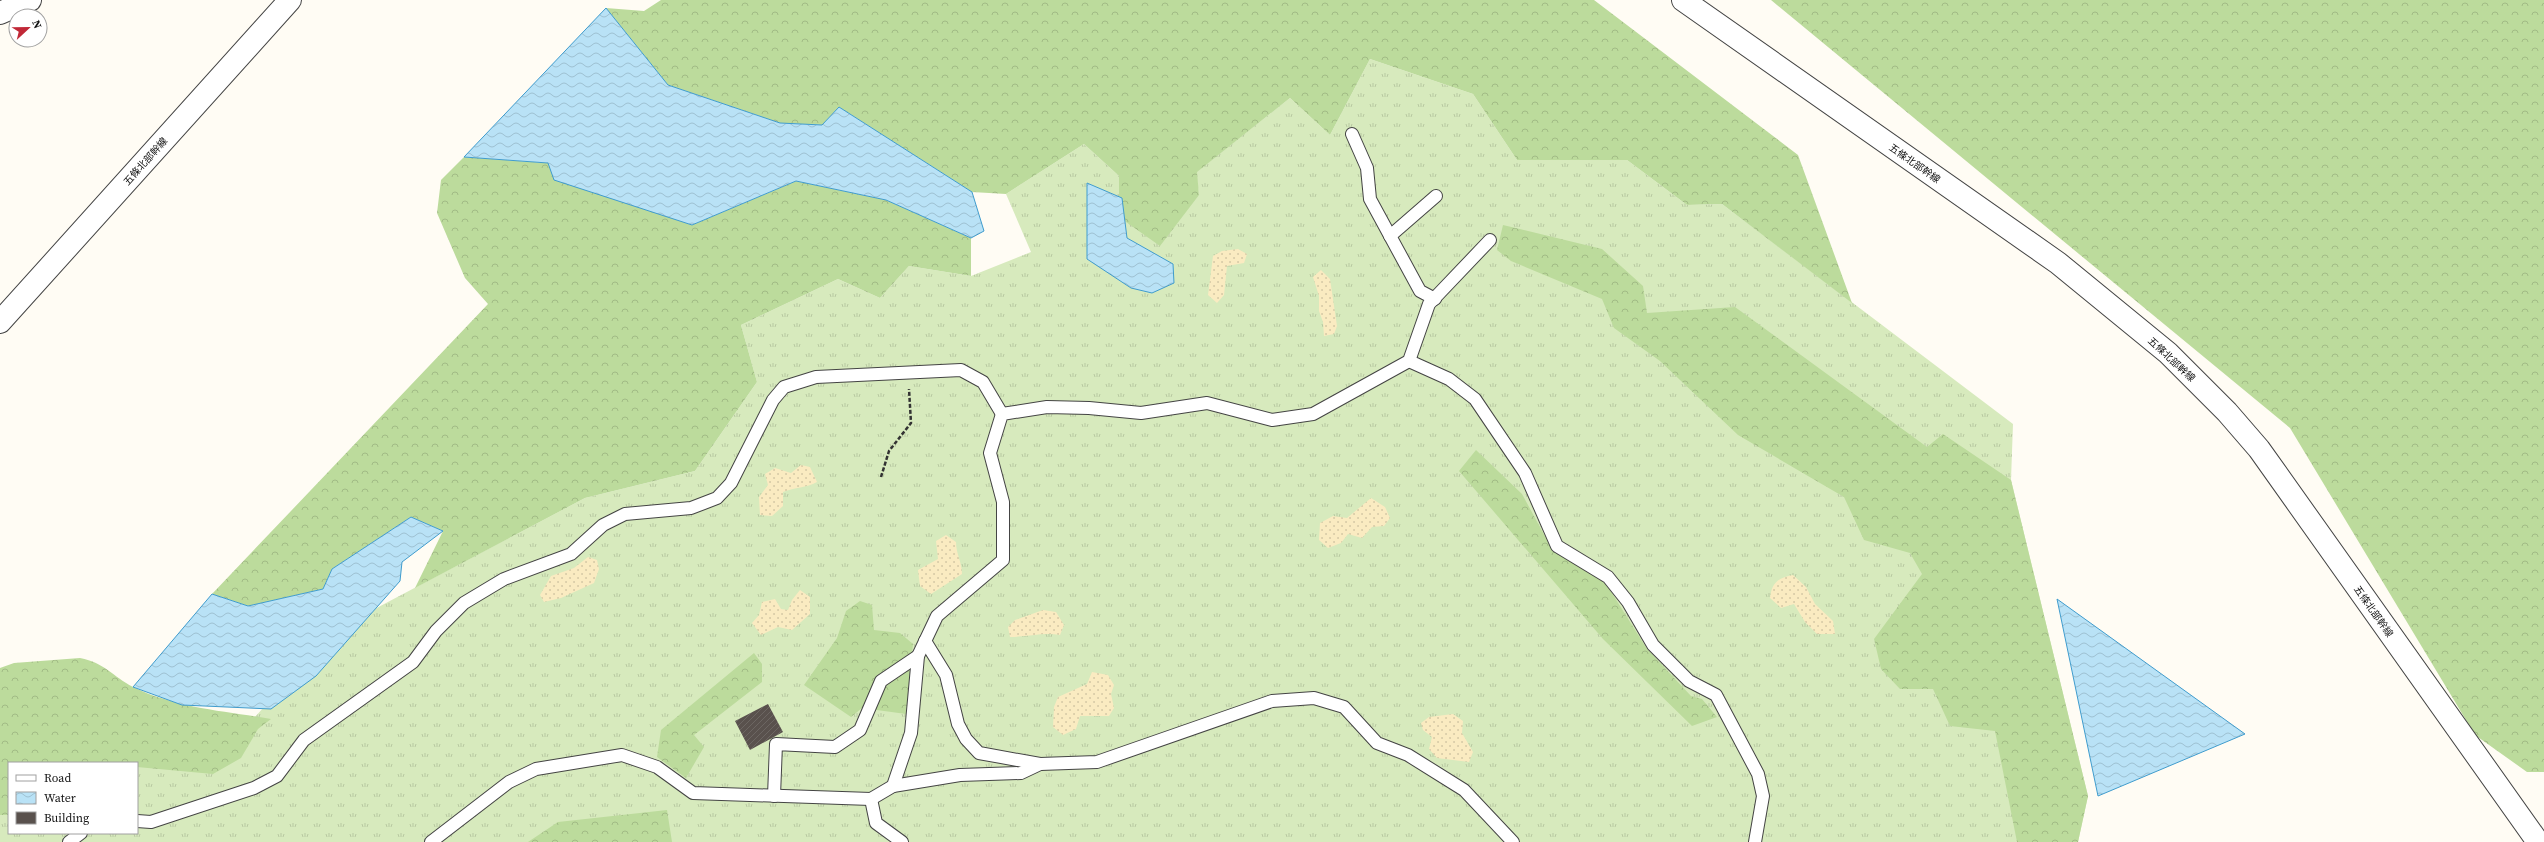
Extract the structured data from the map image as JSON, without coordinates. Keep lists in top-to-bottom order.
{
  "streets": {
    "street": ["五條北部幹線"]
  },
  "legend": ["Road", "Water", "Building"],
  "north": "right"
}
